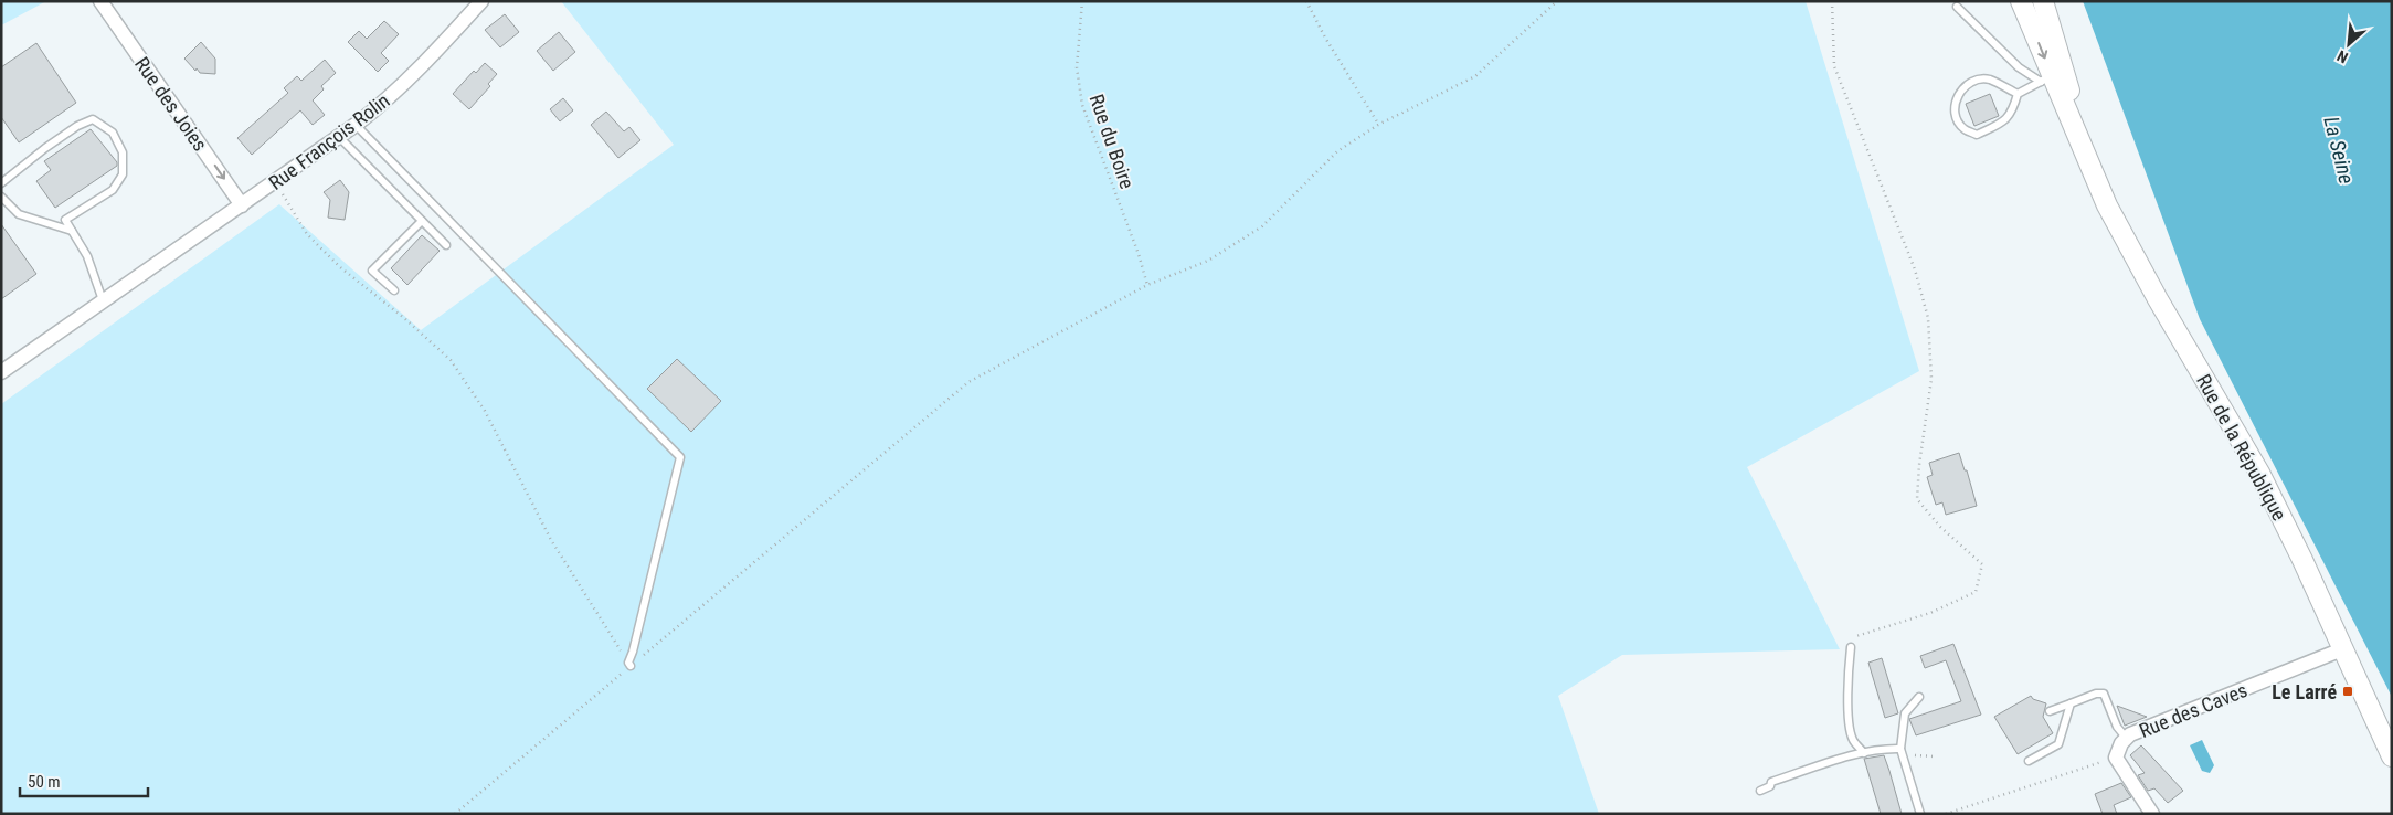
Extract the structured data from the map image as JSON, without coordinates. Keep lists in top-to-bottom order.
{
  "streets": {
    "main road": ["Rue de la République"],
    "street": ["Rue des Joies", "Rue François Rolin", "Rue des Caves"],
    "path": ["Rue du Boire"]
  },
  "crossings": [
    ["Rue des Joies", "Rue François Rolin"],
    ["Rue de la République", "Rue des Caves"]
  ],
  "one_way": ["Rue des Joies"],
  "water": ["La Seine"],
  "places": {
    "transit": ["Le Larré"]
  },
  "scale_bar": "50 m",
  "north": "bottom left"
}
